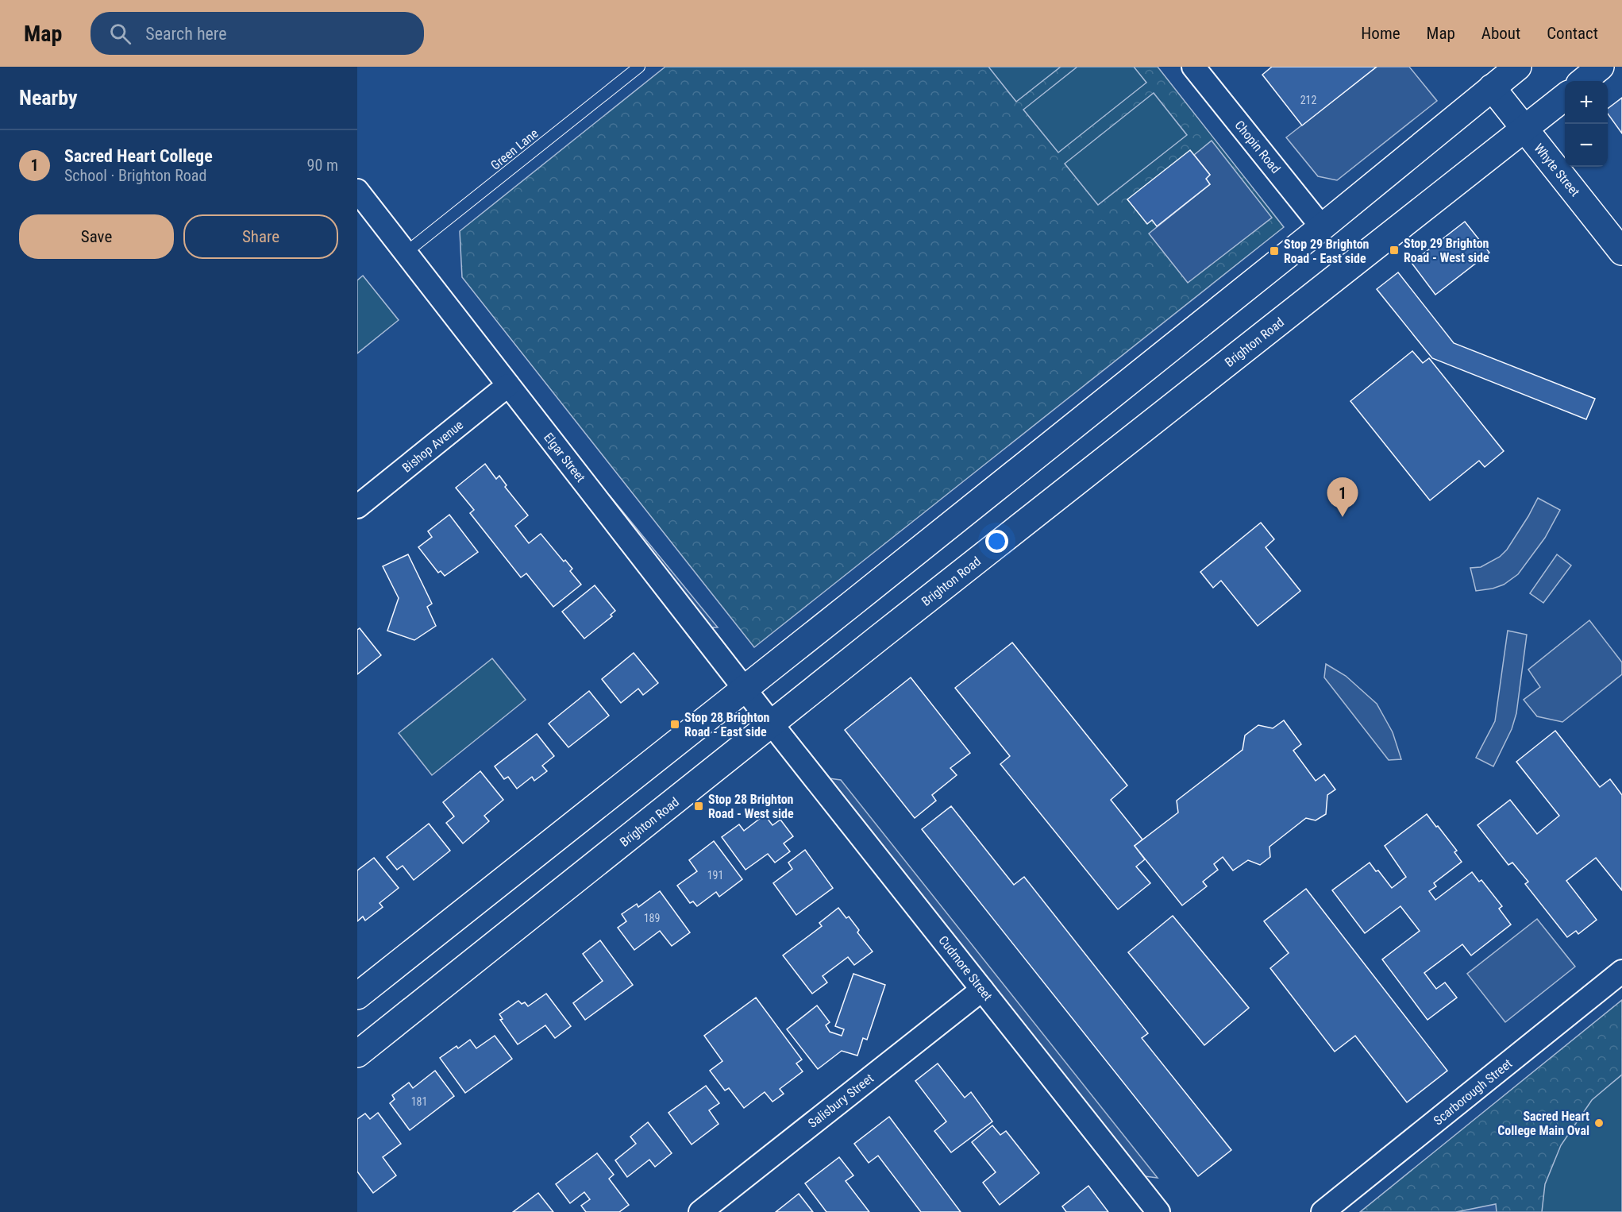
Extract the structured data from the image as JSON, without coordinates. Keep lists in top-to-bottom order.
{
  "streets": {
    "main road": ["Whyte Street", "Brighton Road"],
    "street": [
      "Chopin Road",
      "Bishop Avenue",
      "Elgar Street",
      "Cudmore Street",
      "Scarborough Street",
      "Salisbury Street"
    ],
    "lane": ["Green Lane"]
  },
  "crossings": [
    ["Green Lane", "Elgar Street"],
    ["Whyte Street", "Brighton Road"],
    ["Brighton Road", "Elgar Street"],
    ["Brighton Road", "Cudmore Street"],
    ["Bishop Avenue", "Elgar Street"],
    ["Elgar Street", "Cudmore Street"],
    ["Cudmore Street", "Salisbury Street"]
  ],
  "places": {
    "transit": [
      "Stop 29 Brighton Road - West side",
      "Stop 29 Brighton Road - East side",
      "Stop 28 Brighton Road - East side",
      "Stop 28 Brighton Road - West side"
    ],
    "other": ["Sacred Heart College Main Oval"]
  },
  "house_numbers": [
    "212",
    "191",
    "189",
    "181"
  ],
  "page": {
    "header": "Map",
    "search": "Search here",
    "nav": [
      "Home",
      "Map",
      "About",
      "Contact"
    ],
    "heading": "Nearby",
    "map_buttons": ["+", "−"],
    "list": [
      {
        "mark": "1",
        "name": "Sacred Heart College",
        "note": "School · Brighton Road",
        "value": "90 m"
      }
    ],
    "buttons": ["Save", "Share"],
    "pins": "1"
  }
}
